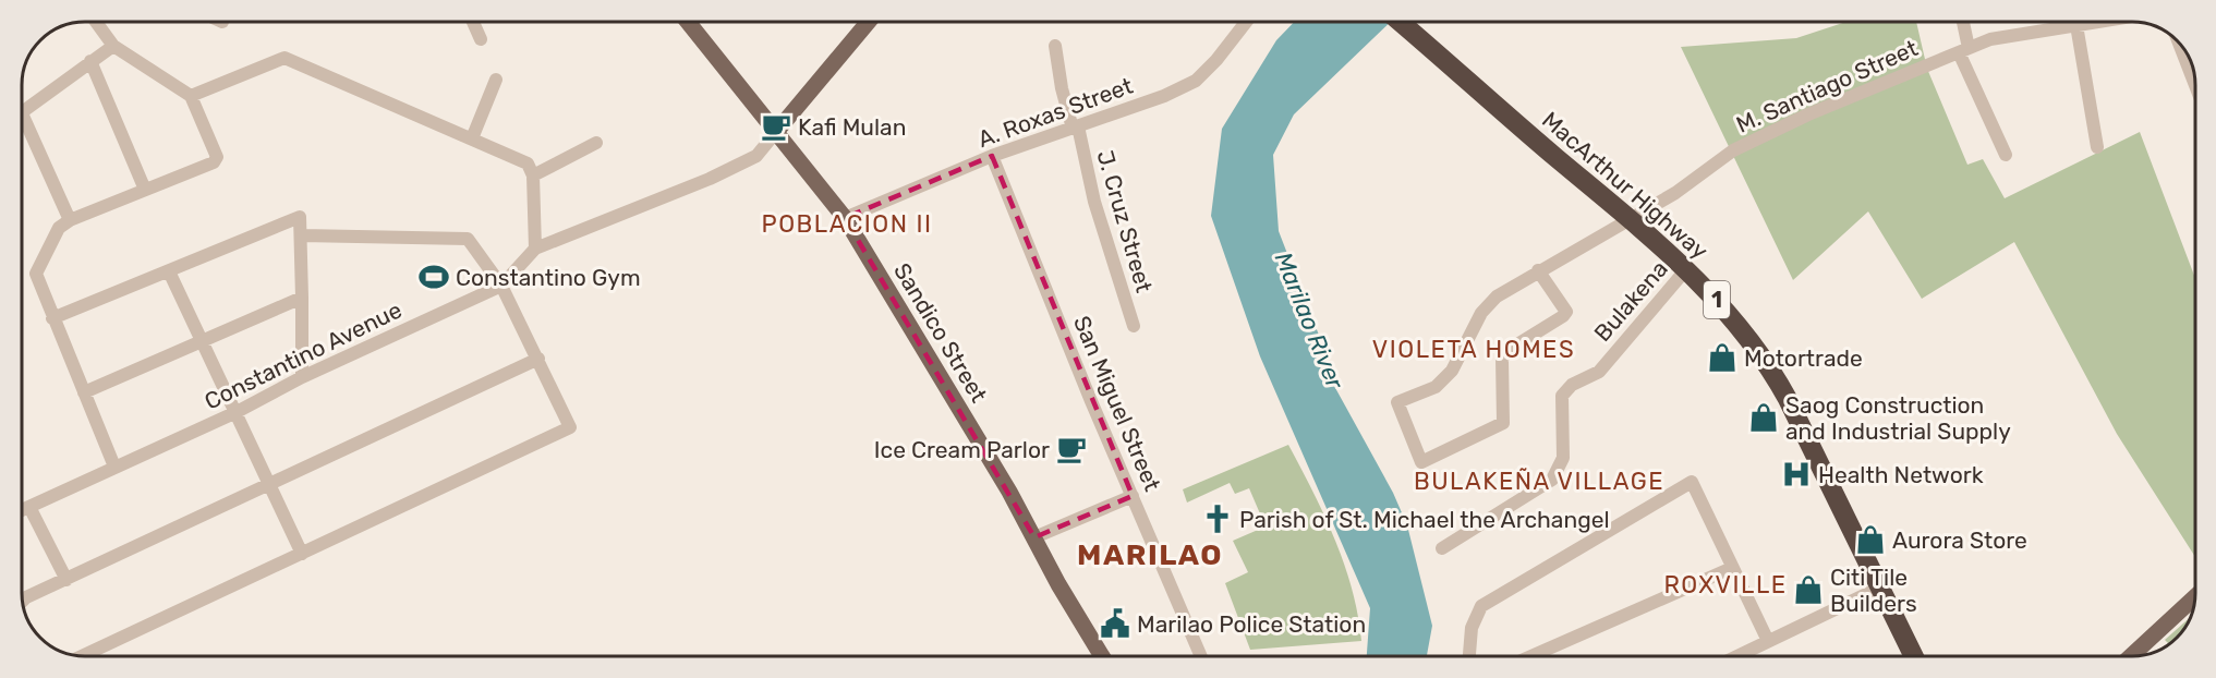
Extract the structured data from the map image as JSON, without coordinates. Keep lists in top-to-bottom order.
{
  "streets": {
    "highway": ["MacArthur Highway", "1"],
    "main road": ["Sandico Street"],
    "street": [
      "M. Santiago Street",
      "A. Roxas Street",
      "J. Cruz Street",
      "Bulakena",
      "Constantino Avenue",
      "San Miguel Street"
    ]
  },
  "crossings": [
    ["M. Santiago Street", "MacArthur Highway"],
    ["A. Roxas Street", "J. Cruz Street"],
    ["A. Roxas Street", "Sandico Street"],
    ["A. Roxas Street", "San Miguel Street"],
    ["MacArthur Highway", "Bulakena"],
    ["Sandico Street", "Constantino Avenue"]
  ],
  "districts": [
    "POBLACION II",
    "VIOLETA HOMES",
    "BULAKEÑA VILLAGE",
    "MARILAO",
    "ROXVILLE"
  ],
  "water": ["Marilao River"],
  "places": {
    "cafe": ["Kafi Mulan", "Ice Cream Parlor"],
    "sports": ["Constantino Gym"],
    "shop": [
      "Motortrade",
      "Saog Construction and Industrial Supply",
      "Aurora Store",
      "Citi Tile Builders"
    ],
    "hospital": ["Health Network"],
    "church": ["Parish of St. Michael the Archangel"],
    "public building": ["Marilao Police Station"]
  }
}
